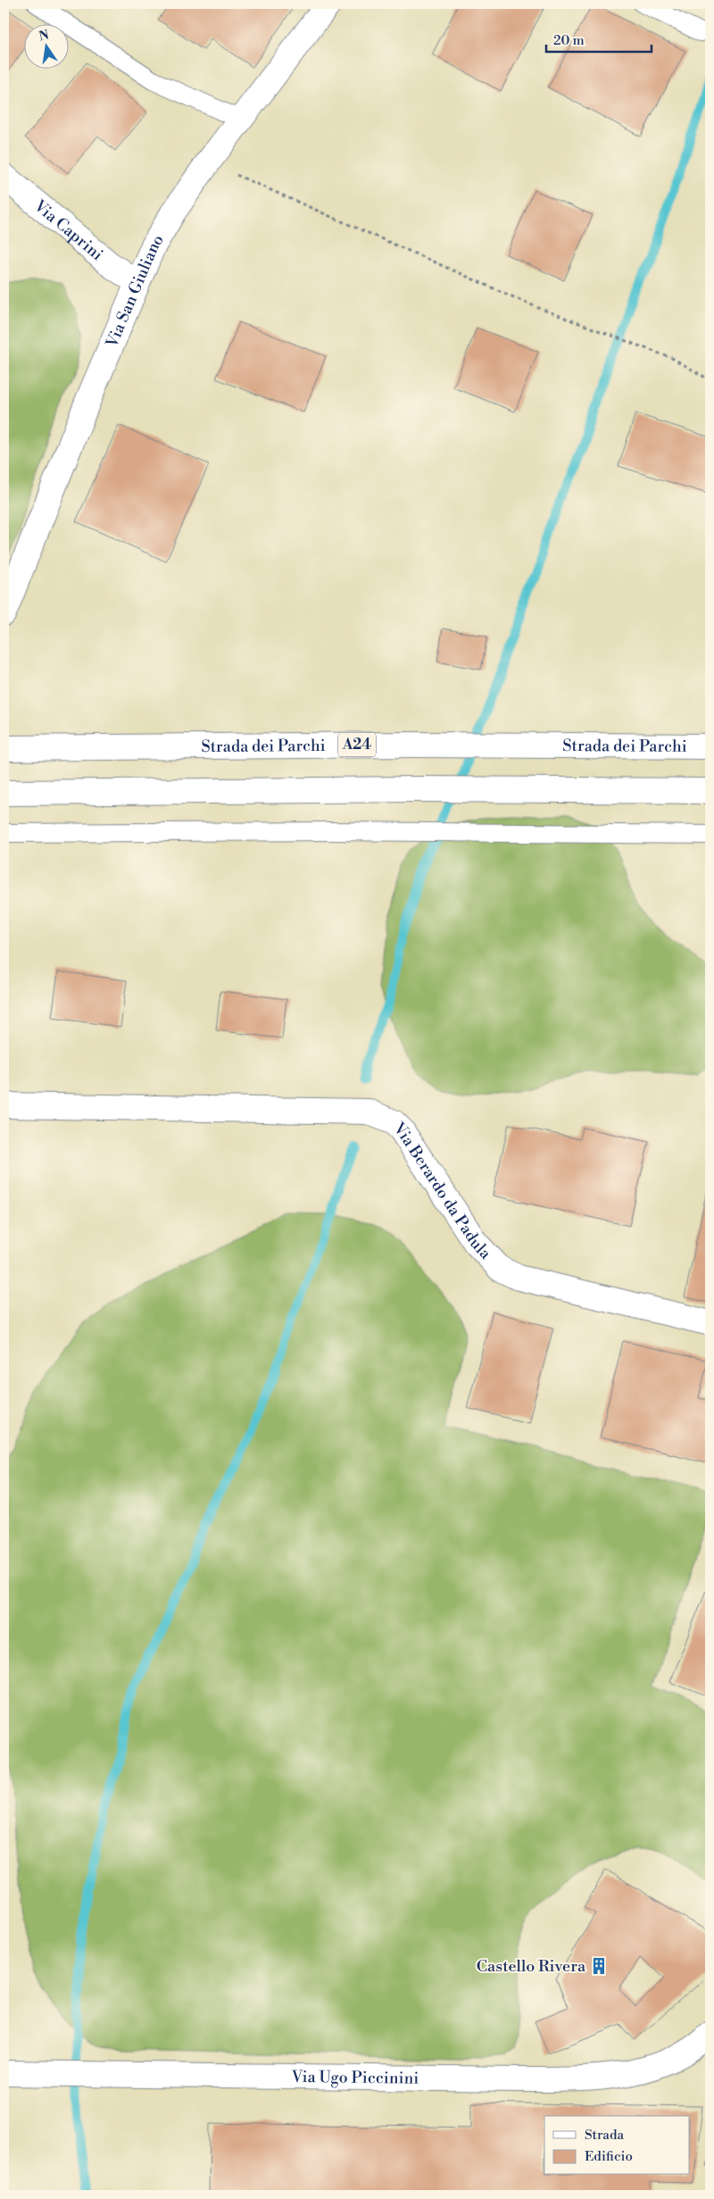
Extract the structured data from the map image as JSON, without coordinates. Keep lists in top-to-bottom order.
{
  "streets": {
    "main road": [
      "Via Caprini",
      "Via San Giuliano",
      "Strada dei Parchi",
      "A24",
      "Via Berardo da Padula",
      "Via Ugo Piccinini"
    ]
  },
  "crossings": [
    ["Via Caprini", "Via San Giuliano"]
  ],
  "places": {
    "building": ["Castello Rivera"]
  },
  "legend": ["Strada", "Edificio"],
  "scale_bar": "20 m",
  "north": "top"
}
